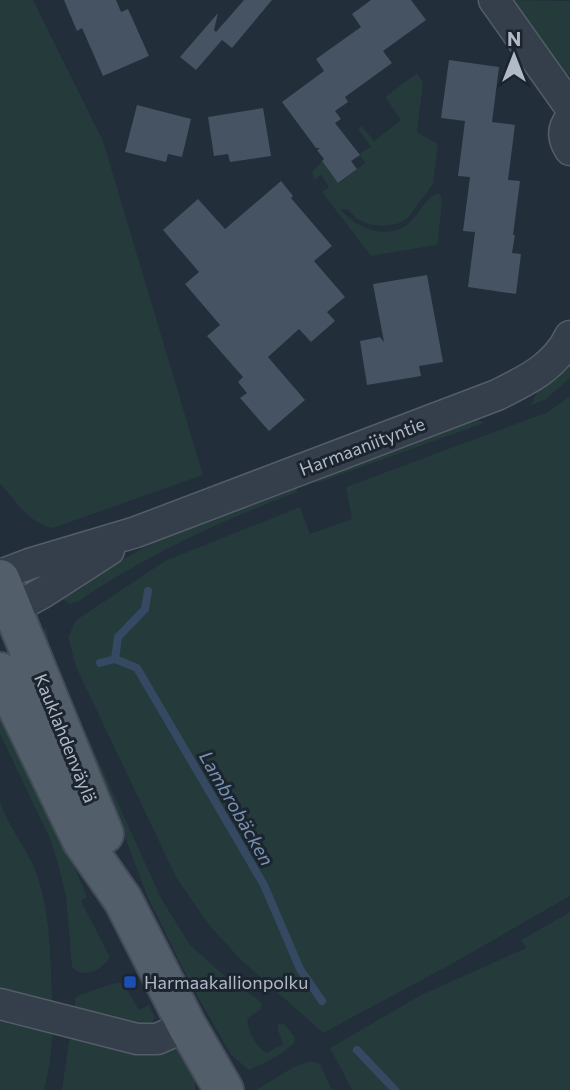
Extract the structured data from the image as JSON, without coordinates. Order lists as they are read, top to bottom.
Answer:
{
  "streets": {
    "main road": ["Kauklahdenväylä"],
    "street": ["Harmaaniityntie"]
  },
  "crossings": [
    ["Harmaaniityntie", "Kauklahdenväylä"]
  ],
  "water": ["Lambrobäcken"],
  "places": {
    "transit": ["Harmaakallionpolku"]
  },
  "north": "top"
}
